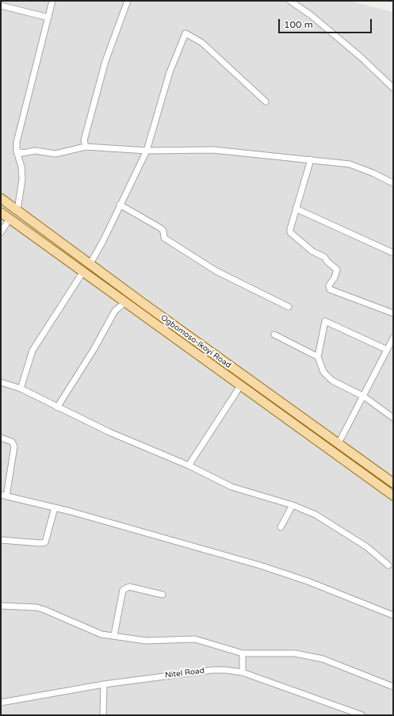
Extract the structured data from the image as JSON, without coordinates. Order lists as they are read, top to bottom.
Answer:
{
  "streets": {
    "main road": ["Ogbomoso-Ikoyi Road"],
    "street": ["Nitel Road"]
  },
  "scale_bar": "100 m"
}
